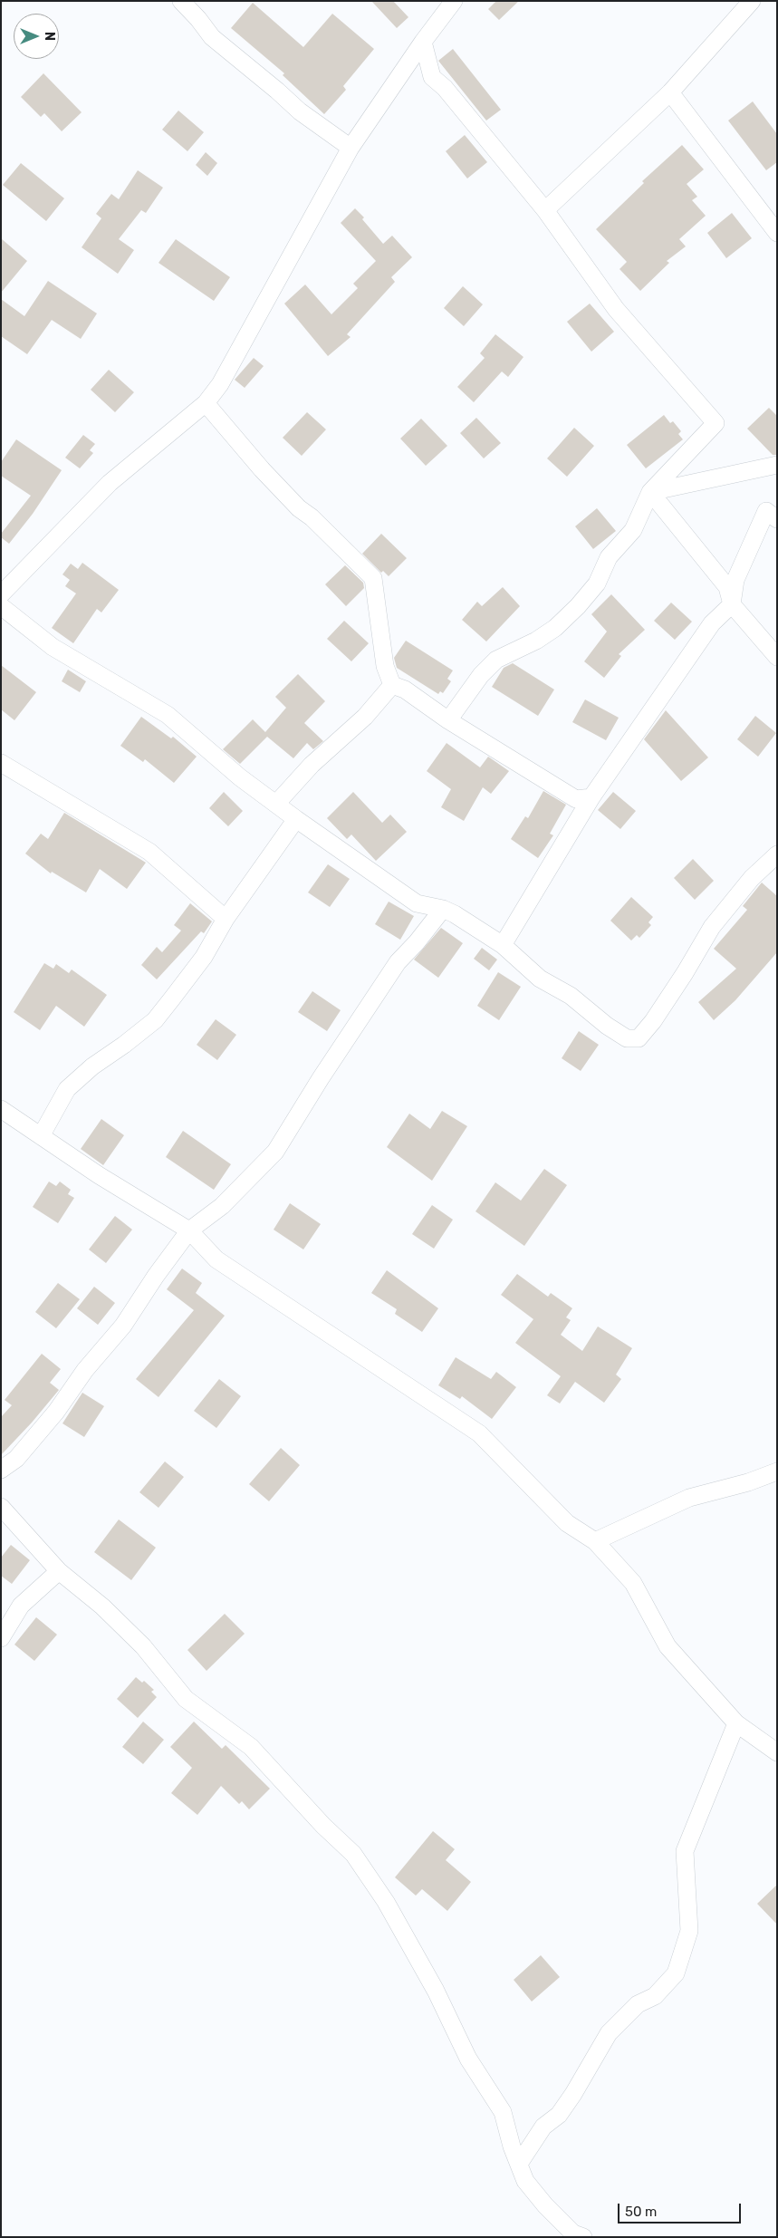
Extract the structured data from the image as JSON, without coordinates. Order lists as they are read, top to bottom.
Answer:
{
  "scale_bar": "50 m",
  "north": "right"
}
